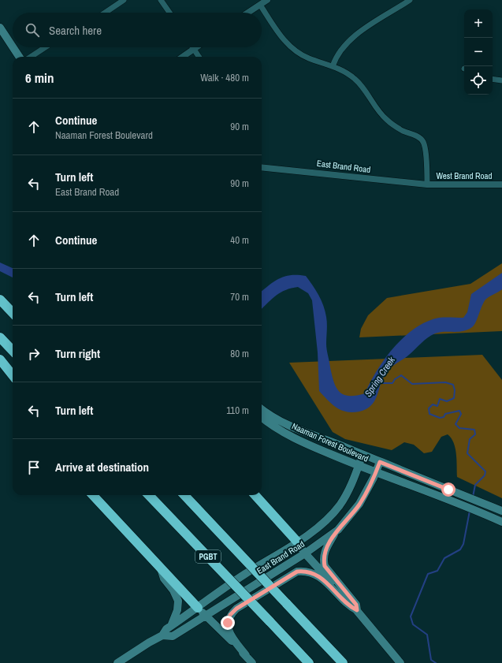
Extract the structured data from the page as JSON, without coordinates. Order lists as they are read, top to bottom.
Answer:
{
  "streets": {
    "highway": ["PGBT"],
    "main road": ["East Brand Road", "Naaman Forest Boulevard"],
    "street": ["West Brand Road"]
  },
  "crossings": [
    ["East Brand Road", "West Brand Road"],
    ["East Brand Road", "Naaman Forest Boulevard"]
  ],
  "water": ["Spring Creek"],
  "page": {
    "map_buttons": ["+", "−"],
    "search": "Search here",
    "heading": ["6 min", "Walk · 480 m"],
    "list": [
      ["Continue", "Naaman Forest Boulevard", "90 m"],
      ["Turn left", "East Brand Road", "90 m"],
      ["Continue", "40 m"],
      ["Turn left", "70 m"],
      ["Turn right", "80 m"],
      ["Turn left", "110 m"],
      "Arrive at destination"
    ]
  }
}
